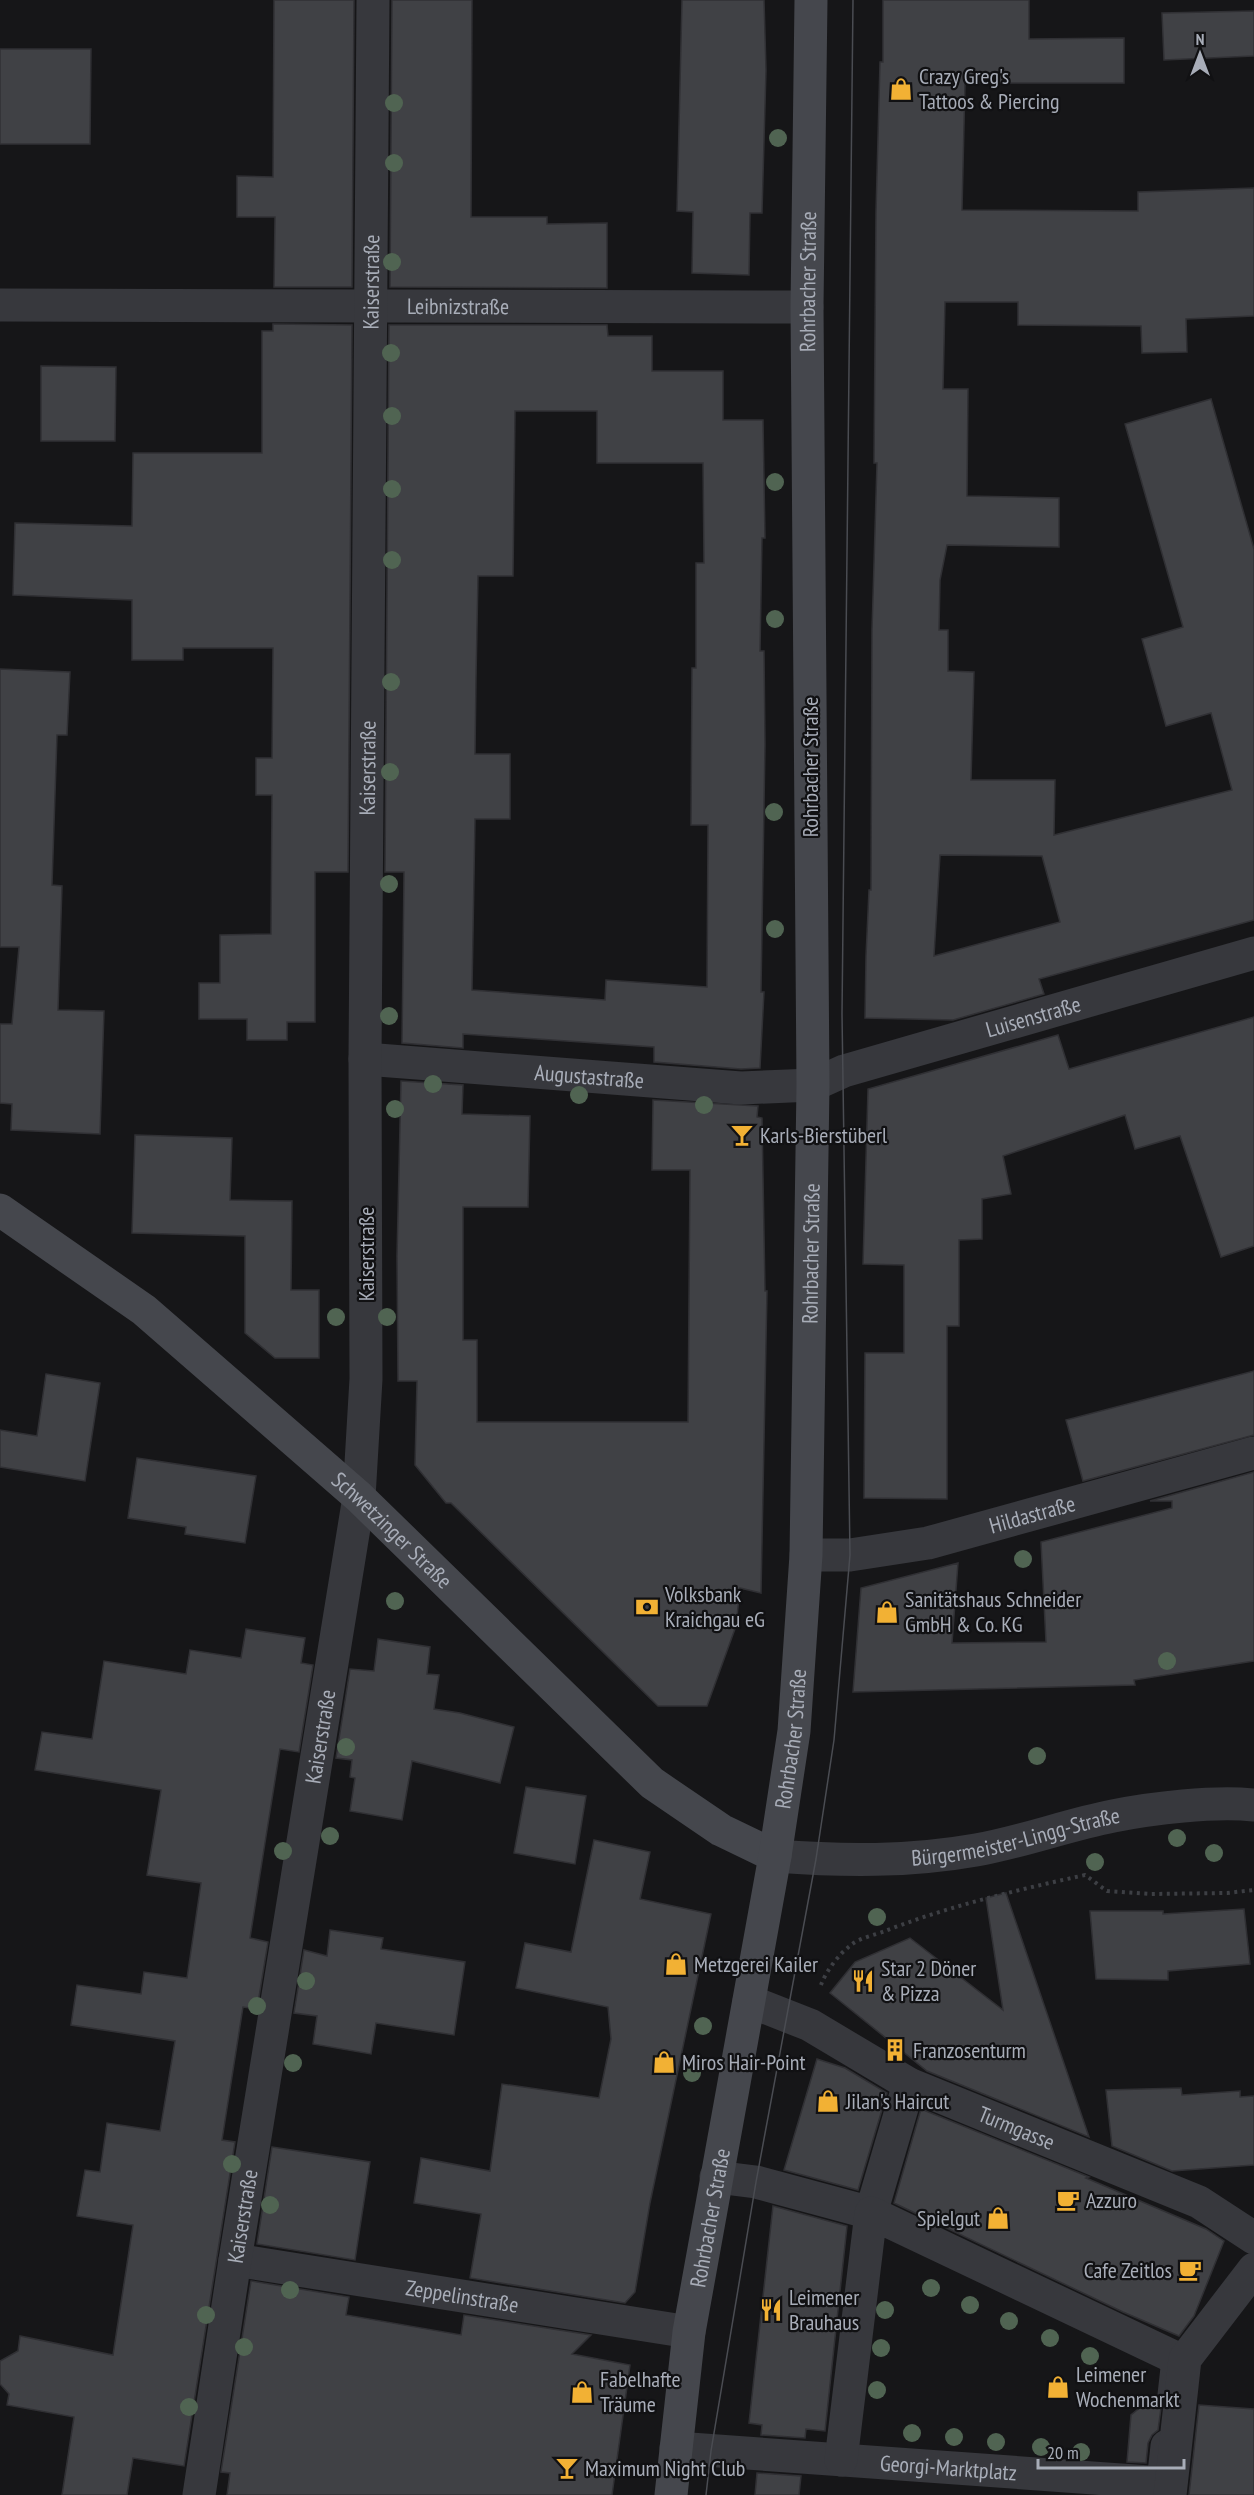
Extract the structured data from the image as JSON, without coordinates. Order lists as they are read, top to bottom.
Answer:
{
  "streets": {
    "main road": ["Rohrbacher Straße", "Schwetzinger Straße"],
    "street": [
      "Kaiserstraße",
      "Leibnizstraße",
      "Luisenstraße",
      "Augustastraße",
      "Hildastraße",
      "Bürgermeister-Lingg-Straße",
      "Turmgasse",
      "Zeppelinstraße",
      "Georgi-Marktplatz"
    ]
  },
  "crossings": [
    ["Rohrbacher Straße", "Leibnizstraße"],
    ["Rohrbacher Straße", "Luisenstraße"],
    ["Rohrbacher Straße", "Augustastraße"],
    ["Rohrbacher Straße", "Hildastraße"],
    ["Rohrbacher Straße", "Schwetzinger Straße"],
    ["Rohrbacher Straße", "Bürgermeister-Lingg-Straße"],
    ["Rohrbacher Straße", "Turmgasse"],
    ["Rohrbacher Straße", "Zeppelinstraße"],
    ["Rohrbacher Straße", "Georgi-Marktplatz"],
    ["Kaiserstraße", "Leibnizstraße"],
    ["Kaiserstraße", "Augustastraße"],
    ["Kaiserstraße", "Schwetzinger Straße"],
    ["Kaiserstraße", "Zeppelinstraße"],
    ["Luisenstraße", "Augustastraße"],
    ["Schwetzinger Straße", "Bürgermeister-Lingg-Straße"]
  ],
  "places": {
    "shop": [
      "Crazy Greg's Tattoos & Piercing",
      "Sanitätshaus Schneider GmbH & Co. KG",
      "Metzgerei Kailer",
      "Miros Hair-Point",
      "Jilan's Haircut",
      "Spielgut",
      "Leimener Wochenmarkt",
      "Fabelhafte Träume"
    ],
    "bar": ["Karls-Bierstüberl", "Maximum Night Club"],
    "bank": ["Volksbank Kraichgau eG"],
    "restaurant": ["Star 2 Döner & Pizza", "Leimener Brauhaus"],
    "building": ["Franzosenturm"],
    "cafe": ["Azzuro", "Cafe Zeitlos"]
  },
  "scale_bar": "20 m",
  "north": "top"
}
